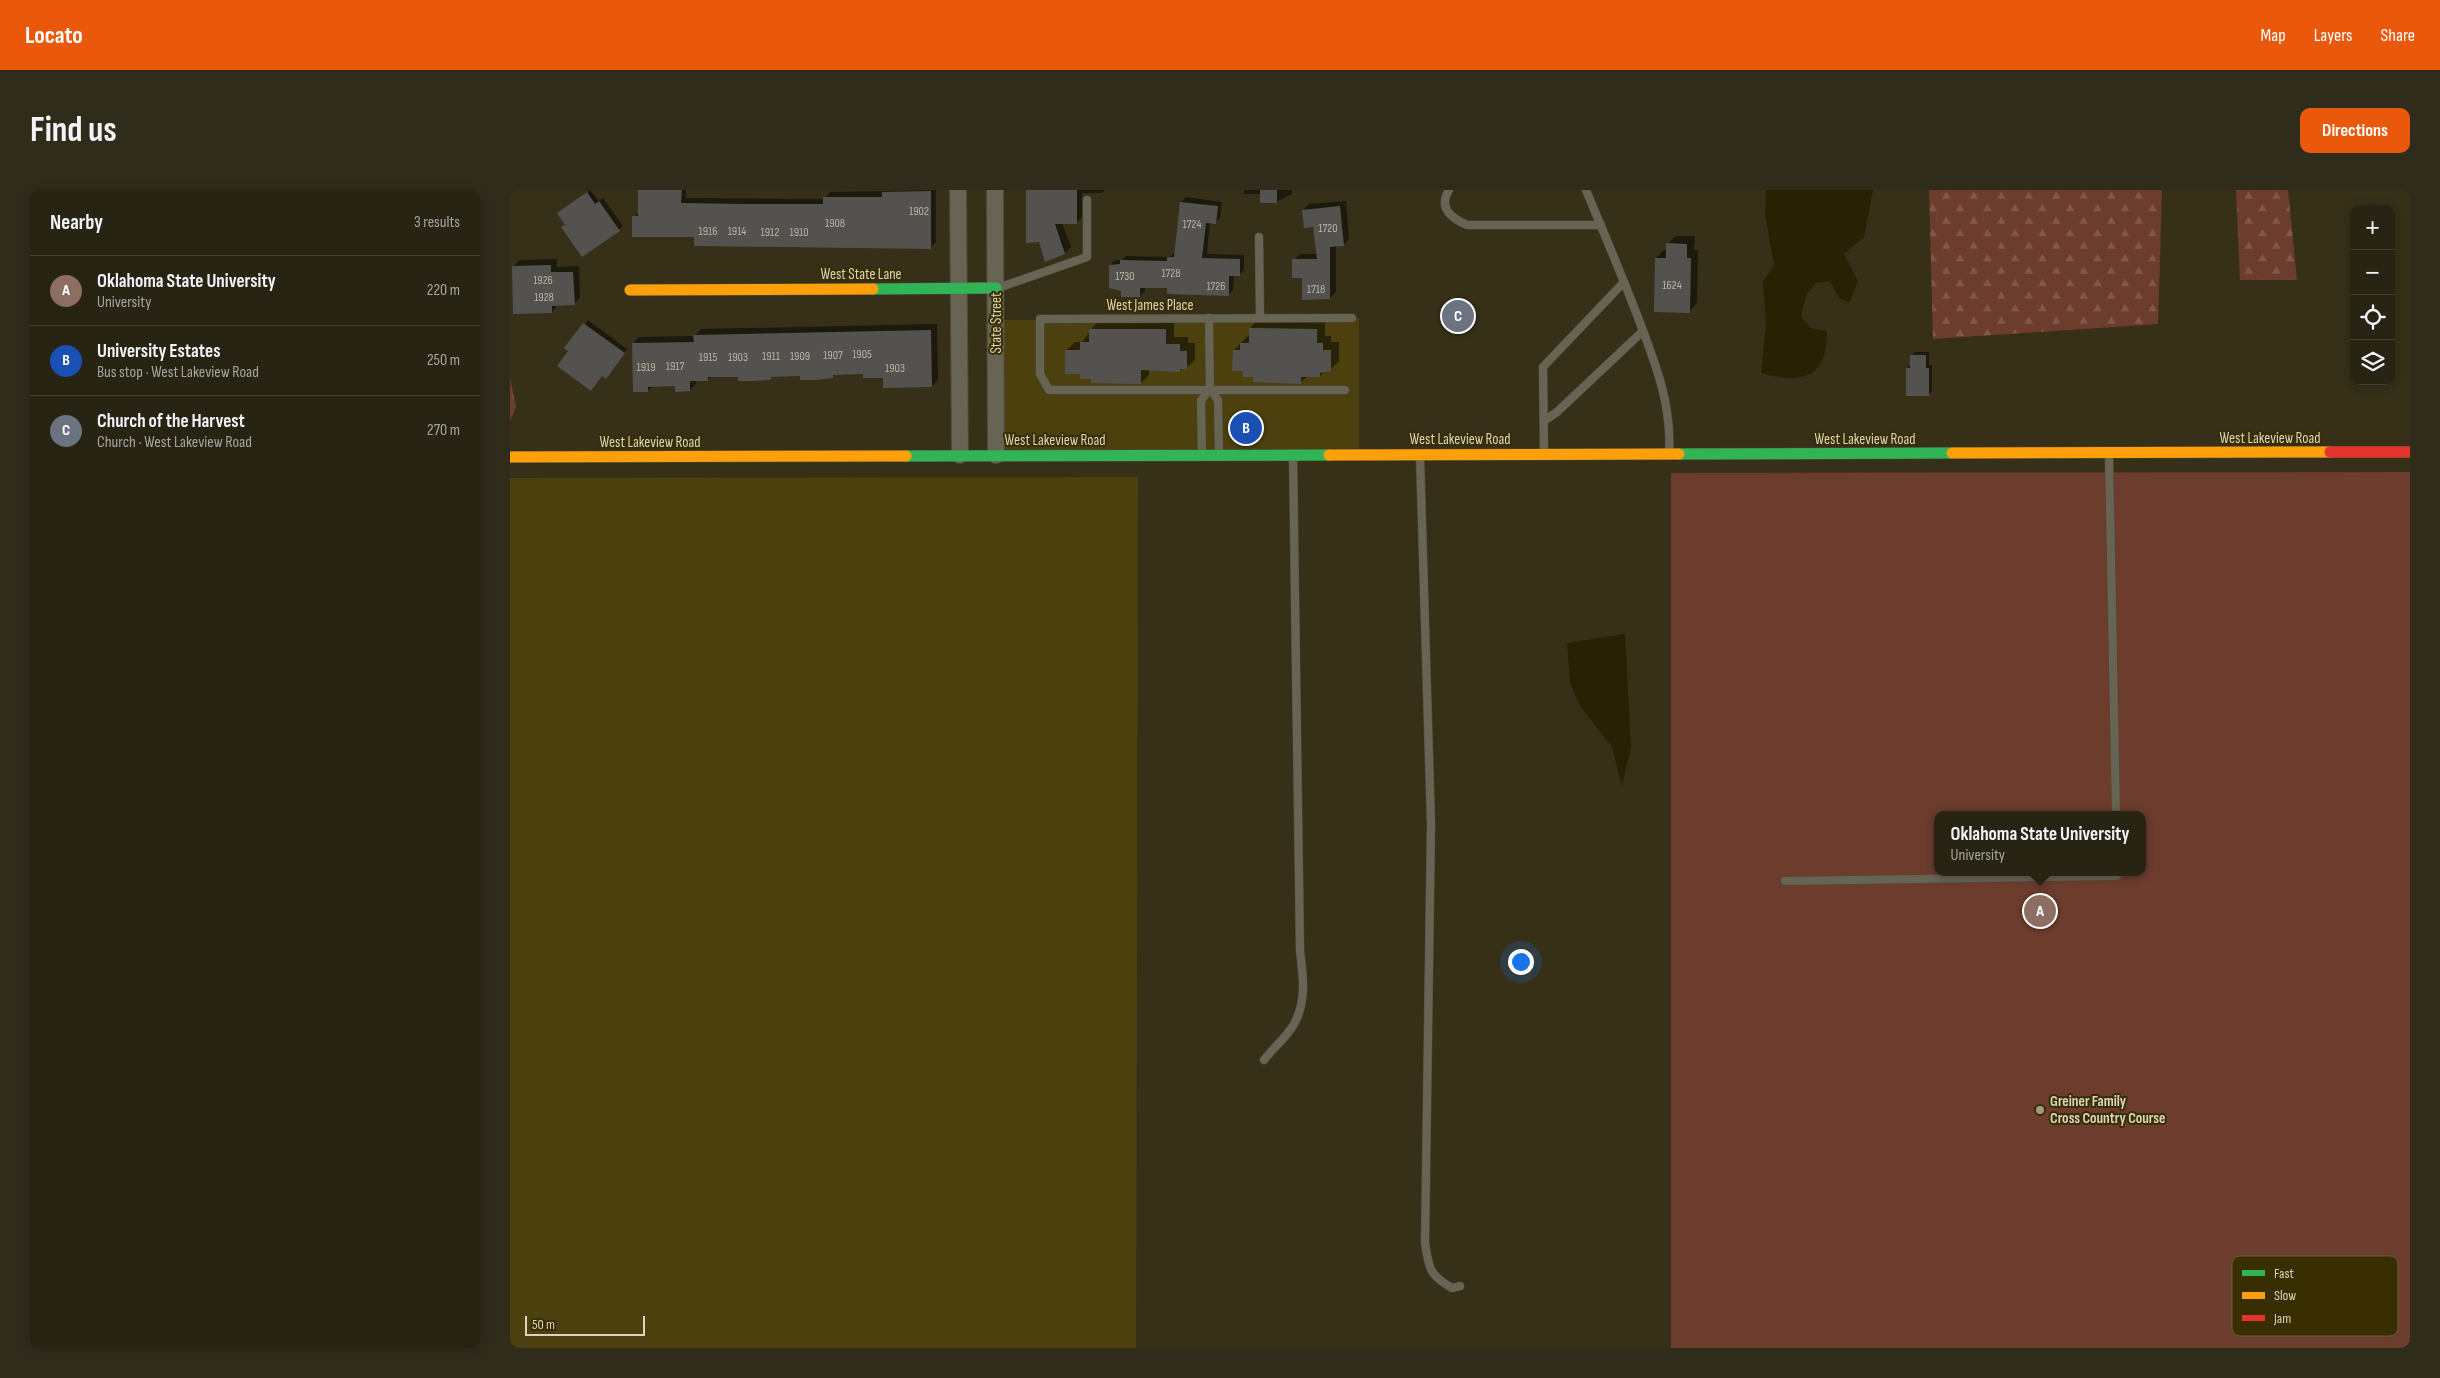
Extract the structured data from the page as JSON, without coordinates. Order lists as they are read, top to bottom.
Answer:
{
  "streets": {
    "main road": ["West State Lane", "West Lakeview Road"],
    "street": ["State Street"],
    "lane": ["West James Place"]
  },
  "crossings": [
    ["West State Lane", "State Street"],
    ["State Street", "West Lakeview Road"]
  ],
  "places": ["Greiner Family Cross Country Course"],
  "house_numbers": [
    "1902",
    "1908",
    "1724",
    "1720",
    "1916",
    "1914",
    "1912",
    "1910",
    "1728",
    "1730",
    "1926",
    "1624",
    "1726",
    "1718",
    "1928",
    "1905",
    "1907",
    "1911",
    "1909",
    "1915",
    "1903",
    "1917",
    "1919",
    "1903"
  ],
  "legend": ["Fast", "Slow", "Jam"],
  "scale_bar": "50 m",
  "page": {
    "header": "Locato",
    "nav": ["Map", "Layers", "Share"],
    "buttons": "Directions",
    "title": "Find us",
    "heading": ["Nearby", "3 results"],
    "map_buttons": ["+", "−"],
    "list": [
      {
        "mark": "A",
        "name": "Oklahoma State University",
        "note": "University",
        "value": "220 m"
      },
      {
        "mark": "B",
        "name": "University Estates",
        "note": "Bus stop · West Lakeview Road",
        "value": "250 m"
      },
      {
        "mark": "C",
        "name": "Church of the Harvest",
        "note": "Church · West Lakeview Road",
        "value": "270 m"
      }
    ],
    "pins": ["C", "B", "A"],
    "popup": ["Oklahoma State University", "University"],
    "scale": "50 m"
  }
}
